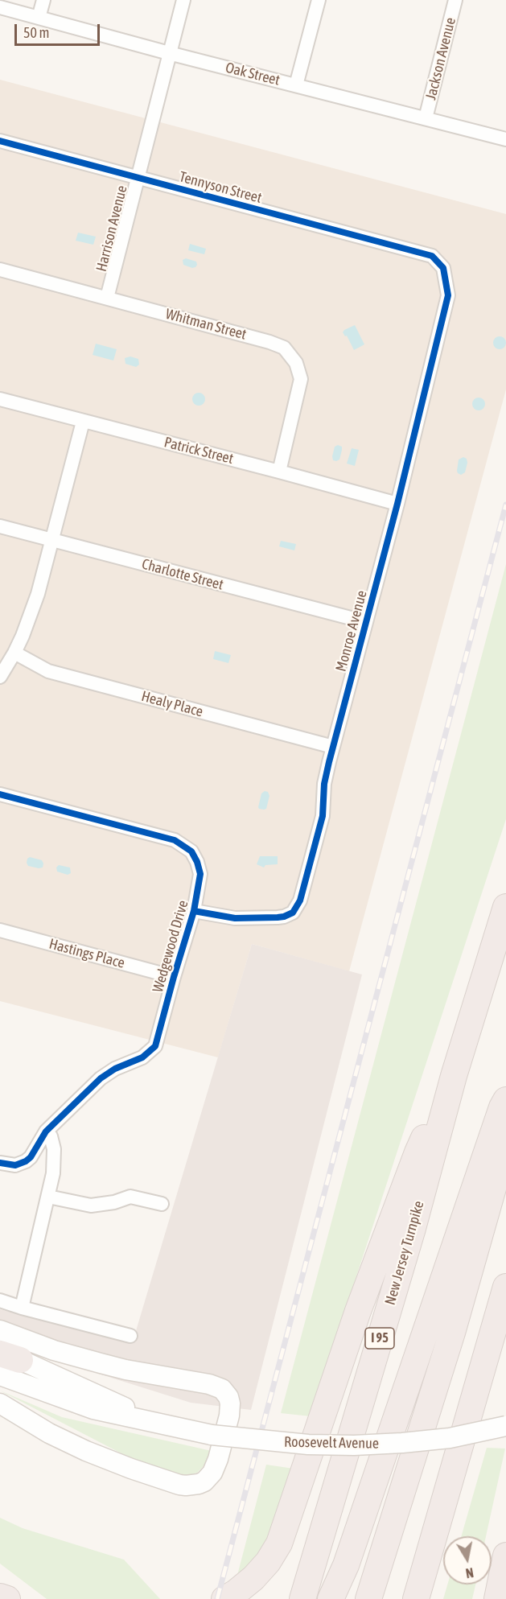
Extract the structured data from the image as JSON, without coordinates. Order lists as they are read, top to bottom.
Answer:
{
  "streets": {
    "highway": ["New Jersey Turnpike", "I 95"],
    "main road": ["Roosevelt Avenue"],
    "street": [
      "Jackson Avenue",
      "Oak Street",
      "Tennyson Street",
      "Harrison Avenue",
      "Whitman Street",
      "Patrick Street",
      "Charlotte Street",
      "Monroe Avenue",
      "Healy Place",
      "Wedgewood Drive",
      "Hastings Place"
    ]
  },
  "crossings": [
    ["Jackson Avenue", "Oak Street"],
    ["Oak Street", "Harrison Avenue"],
    ["Tennyson Street", "Harrison Avenue"],
    ["Tennyson Street", "Monroe Avenue"],
    ["Harrison Avenue", "Whitman Street"],
    ["Whitman Street", "Patrick Street"],
    ["Patrick Street", "Monroe Avenue"],
    ["Charlotte Street", "Monroe Avenue"],
    ["Monroe Avenue", "Healy Place"],
    ["Monroe Avenue", "Wedgewood Drive"],
    ["Wedgewood Drive", "Hastings Place"]
  ],
  "scale_bar": "50 m",
  "north": "bottom"
}
